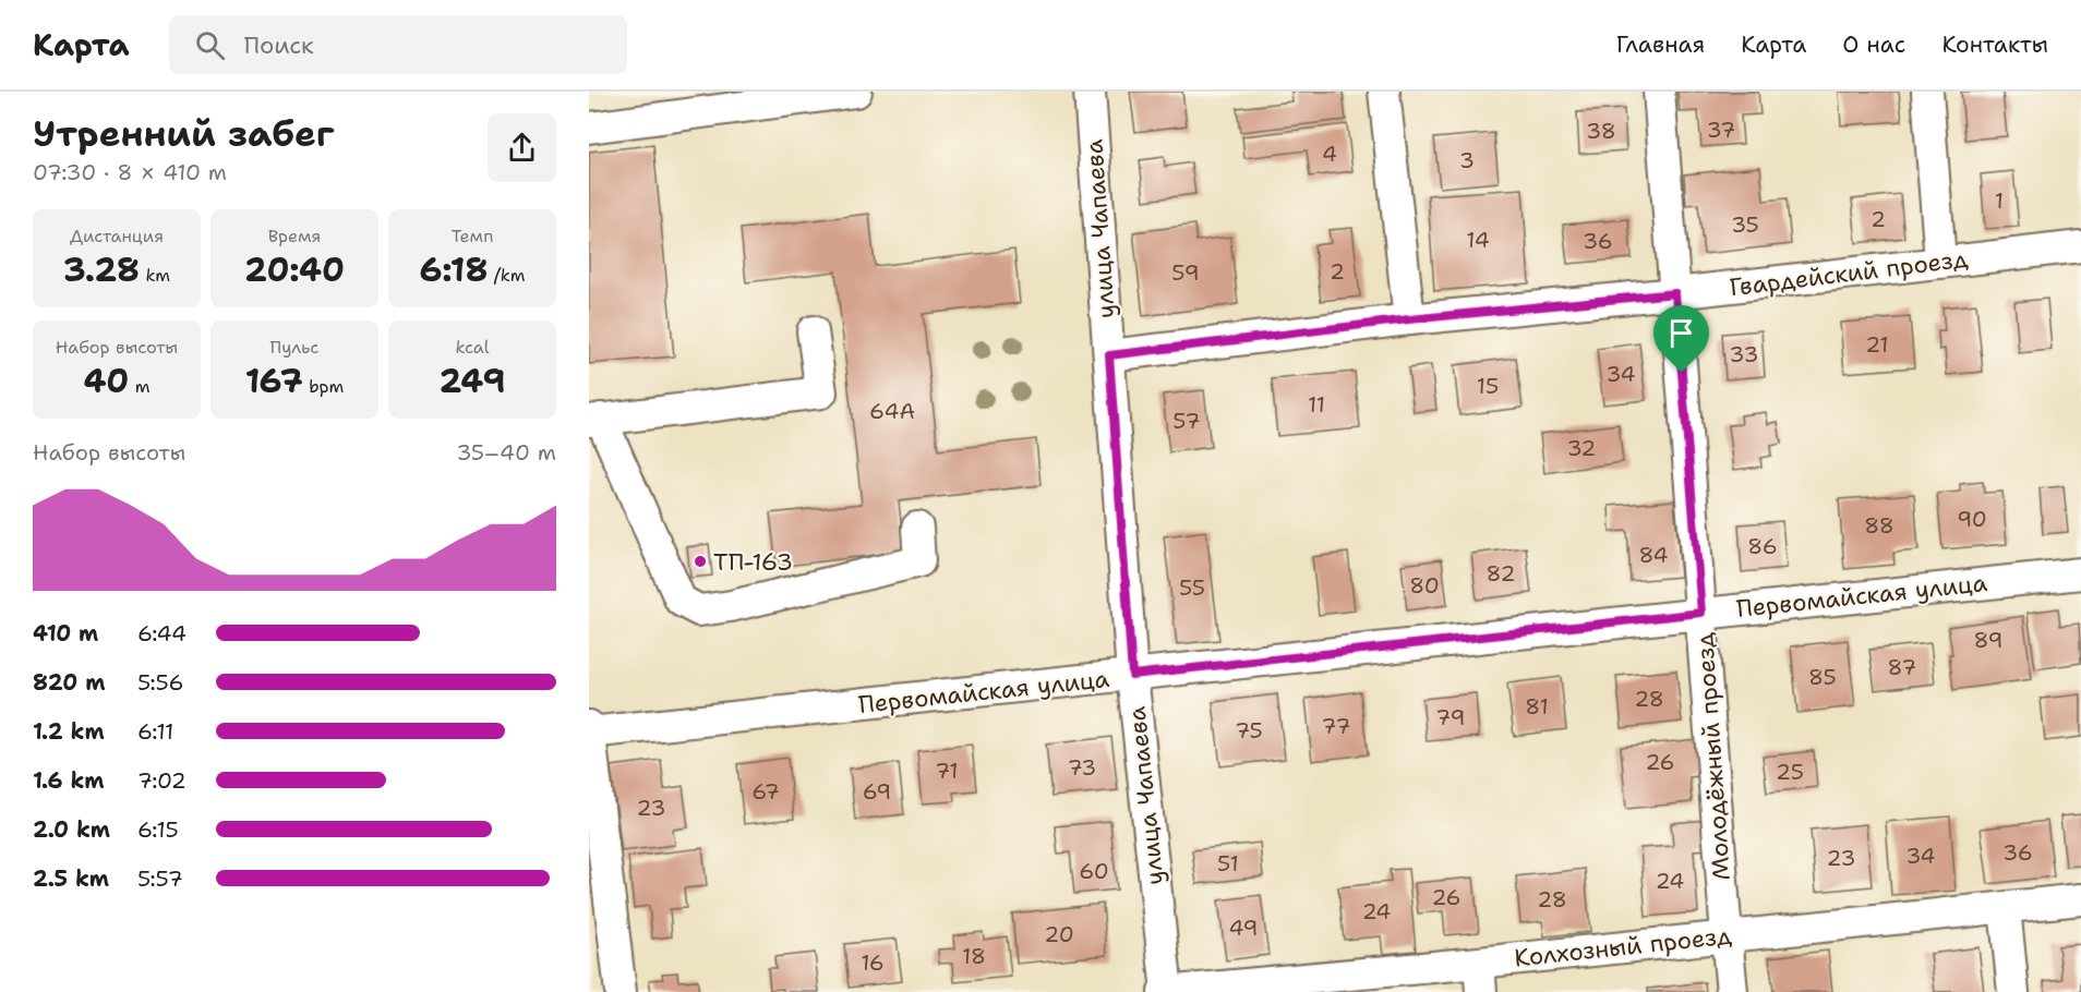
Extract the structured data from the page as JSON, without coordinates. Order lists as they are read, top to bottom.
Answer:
{
  "streets": {
    "street": [
      "улица Чапаева",
      "Гвардейский проезд",
      "Первомайская улица",
      "Молодёжный проезд",
      "Колхозный проезд"
    ]
  },
  "crossings": [
    ["улица Чапаева", "Гвардейский проезд"],
    ["улица Чапаева", "Первомайская улица"],
    ["улица Чапаева", "Колхозный проезд"],
    ["Гвардейский проезд", "Молодёжный проезд"],
    ["Первомайская улица", "Молодёжный проезд"],
    ["Молодёжный проезд", "Колхозный проезд"]
  ],
  "places": ["ТП-163"],
  "house_numbers": [
    "37",
    "38",
    "4",
    "3",
    "1",
    "2",
    "35",
    "14",
    "36",
    "2",
    "59",
    "21",
    "33",
    "34",
    "15",
    "11",
    "64А",
    "57",
    "32",
    "90",
    "88",
    "86",
    "84",
    "82",
    "80",
    "55",
    "89",
    "87",
    "85",
    "28",
    "81",
    "79",
    "77",
    "75",
    "26",
    "73",
    "71",
    "25",
    "67",
    "69",
    "23",
    "36",
    "34",
    "23",
    "51",
    "60",
    "24",
    "26",
    "28",
    "24",
    "49",
    "20",
    "18",
    "16"
  ],
  "page": {
    "header": "Карта",
    "search": "Поиск",
    "nav": [
      "Главная",
      "Карта",
      "О нас",
      "Контакты"
    ],
    "heading": ["Утренний забег", "07:30 · 8 × 410 m"],
    "stats": [
      ["Дистанция", "3.28 km"],
      ["Время", "20:40"],
      ["Темп", "6:18 /km"],
      ["Набор высоты", "40 m"],
      ["Пульс", "167 bpm"],
      ["kcal", "249"]
    ],
    "chart": ["Набор высоты", "35–40 m"],
    "list": [
      {
        "name": "410 m",
        "note": "6:44"
      },
      {
        "name": "820 m",
        "note": "5:56"
      },
      {
        "name": "1.2 km",
        "note": "6:11"
      },
      {
        "name": "1.6 km",
        "note": "7:02"
      },
      {
        "name": "2.0 km",
        "note": "6:15"
      },
      {
        "name": "2.5 km",
        "note": "5:57"
      }
    ]
  }
}
